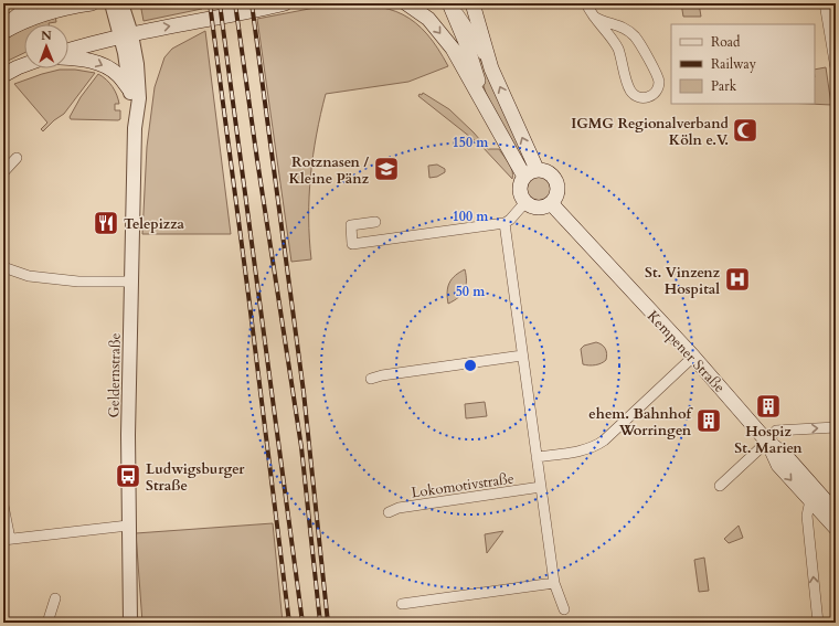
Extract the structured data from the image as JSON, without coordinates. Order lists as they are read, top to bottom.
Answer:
{
  "streets": {
    "main road": ["Kempener Straße"],
    "street": ["Geldernstraße", "Lokomotivstraße"]
  },
  "places": {
    "mosque": ["IGMG Regionalverband Köln e.V."],
    "school or university": ["Rotznasen / Kleine Pänz"],
    "restaurant": ["Telepizza"],
    "hospital": ["St. Vinzenz Hospital"],
    "building": ["Hospiz St. Marien", "ehem. Bahnhof Worringen"],
    "bus stop": ["Ludwigsburger Straße"]
  },
  "legend": ["Road", "Railway", "Park"],
  "north": "top",
  "rings": ["150 m", "100 m", "50 m"]
}
